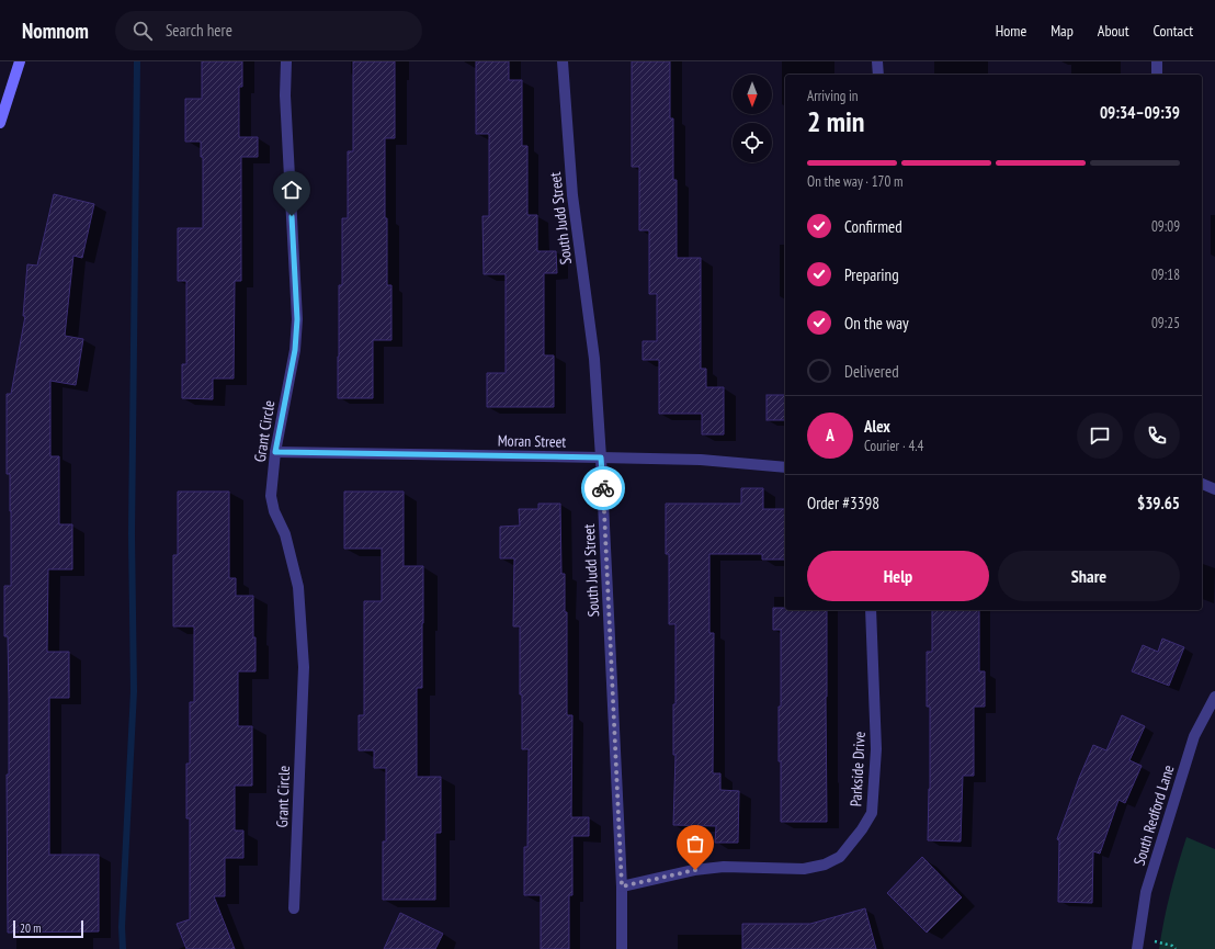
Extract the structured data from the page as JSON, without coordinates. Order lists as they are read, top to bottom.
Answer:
{
  "streets": {
    "street": [
      "South Judd Street",
      "Grant Circle",
      "Moran Street",
      "Parkside Drive",
      "South Redford Lane"
    ]
  },
  "crossings": [
    ["South Judd Street", "Moran Street"],
    ["South Judd Street", "Parkside Drive"],
    ["Grant Circle", "Moran Street"]
  ],
  "scale_bar": "20 m",
  "north": "bottom",
  "page": {
    "header": "Nomnom",
    "search": "Search here",
    "nav": [
      "Home",
      "Map",
      "About",
      "Contact"
    ],
    "heading": ["2 min", "Arriving in", "09:34–09:39"],
    "panel": [
      "Alex",
      "Courier · 4.4",
      "Order #3398",
      "$39.65"
    ],
    "bar": "On the way · 170 m",
    "list": [
      ["Confirmed", "09:09"],
      ["Preparing", "09:18"],
      ["On the way", "09:25"],
      "Delivered"
    ],
    "round": "A",
    "buttons": ["Help", "Share"],
    "scale": "20 m"
  }
}
